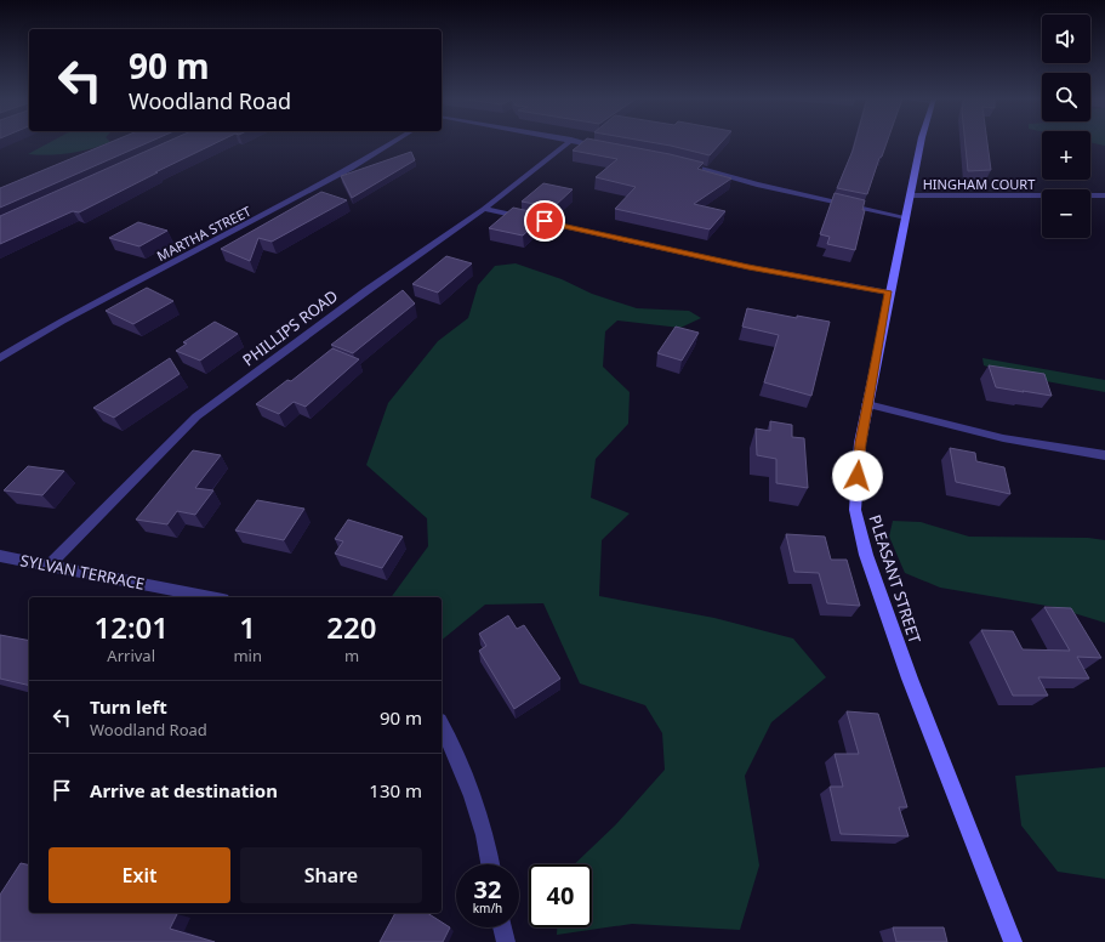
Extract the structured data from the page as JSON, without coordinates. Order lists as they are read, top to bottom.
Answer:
{
  "streets": {
    "street": [
      "HINGHAM COURT",
      "MARTHA STREET",
      "PHILLIPS ROAD",
      "SYLVAN TERRACE",
      "PLEASANT STREET"
    ]
  },
  "crossings": [
    ["HINGHAM COURT", "PLEASANT STREET"],
    ["PHILLIPS ROAD", "SYLVAN TERRACE"]
  ],
  "page": {
    "map_buttons": ["+", "−"],
    "turn": ["90 m", "Woodland Road"],
    "eta": [
      "12:01",
      "Arrival",
      "1",
      "min",
      "220",
      "m"
    ],
    "list": [
      {
        "name": "Turn left",
        "note": "Woodland Road",
        "value": "90 m"
      },
      {
        "name": "Arrive at destination",
        "value": "130 m"
      }
    ],
    "buttons": ["Exit", "Share"],
    "speed": "32 km/h",
    "limit": "40"
  }
}
